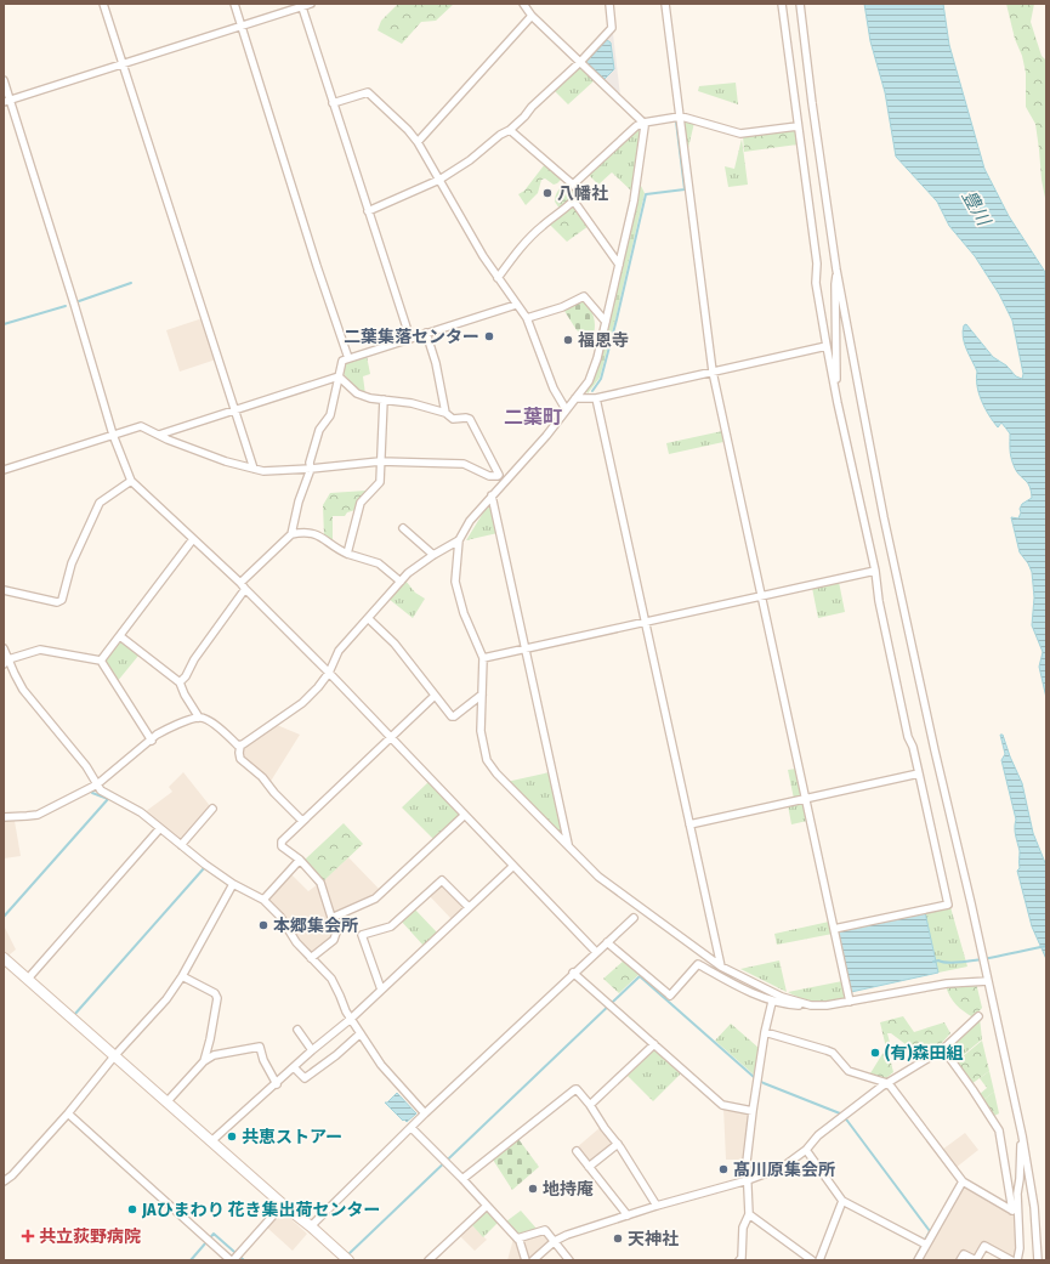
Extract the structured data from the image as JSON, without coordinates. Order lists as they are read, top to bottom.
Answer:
{
  "districts": ["二葉町"],
  "water": ["豊川"],
  "places": {
    "other": [
      "八幡社",
      "二葉集落センター",
      "福恩寺",
      "本郷集会所",
      "(有)森田組",
      "共恵ストアー",
      "髙川原集会所",
      "地持庵",
      "JAひまわり 花き集出荷センター",
      "天神社"
    ],
    "health": ["共立荻野病院"]
  }
}
